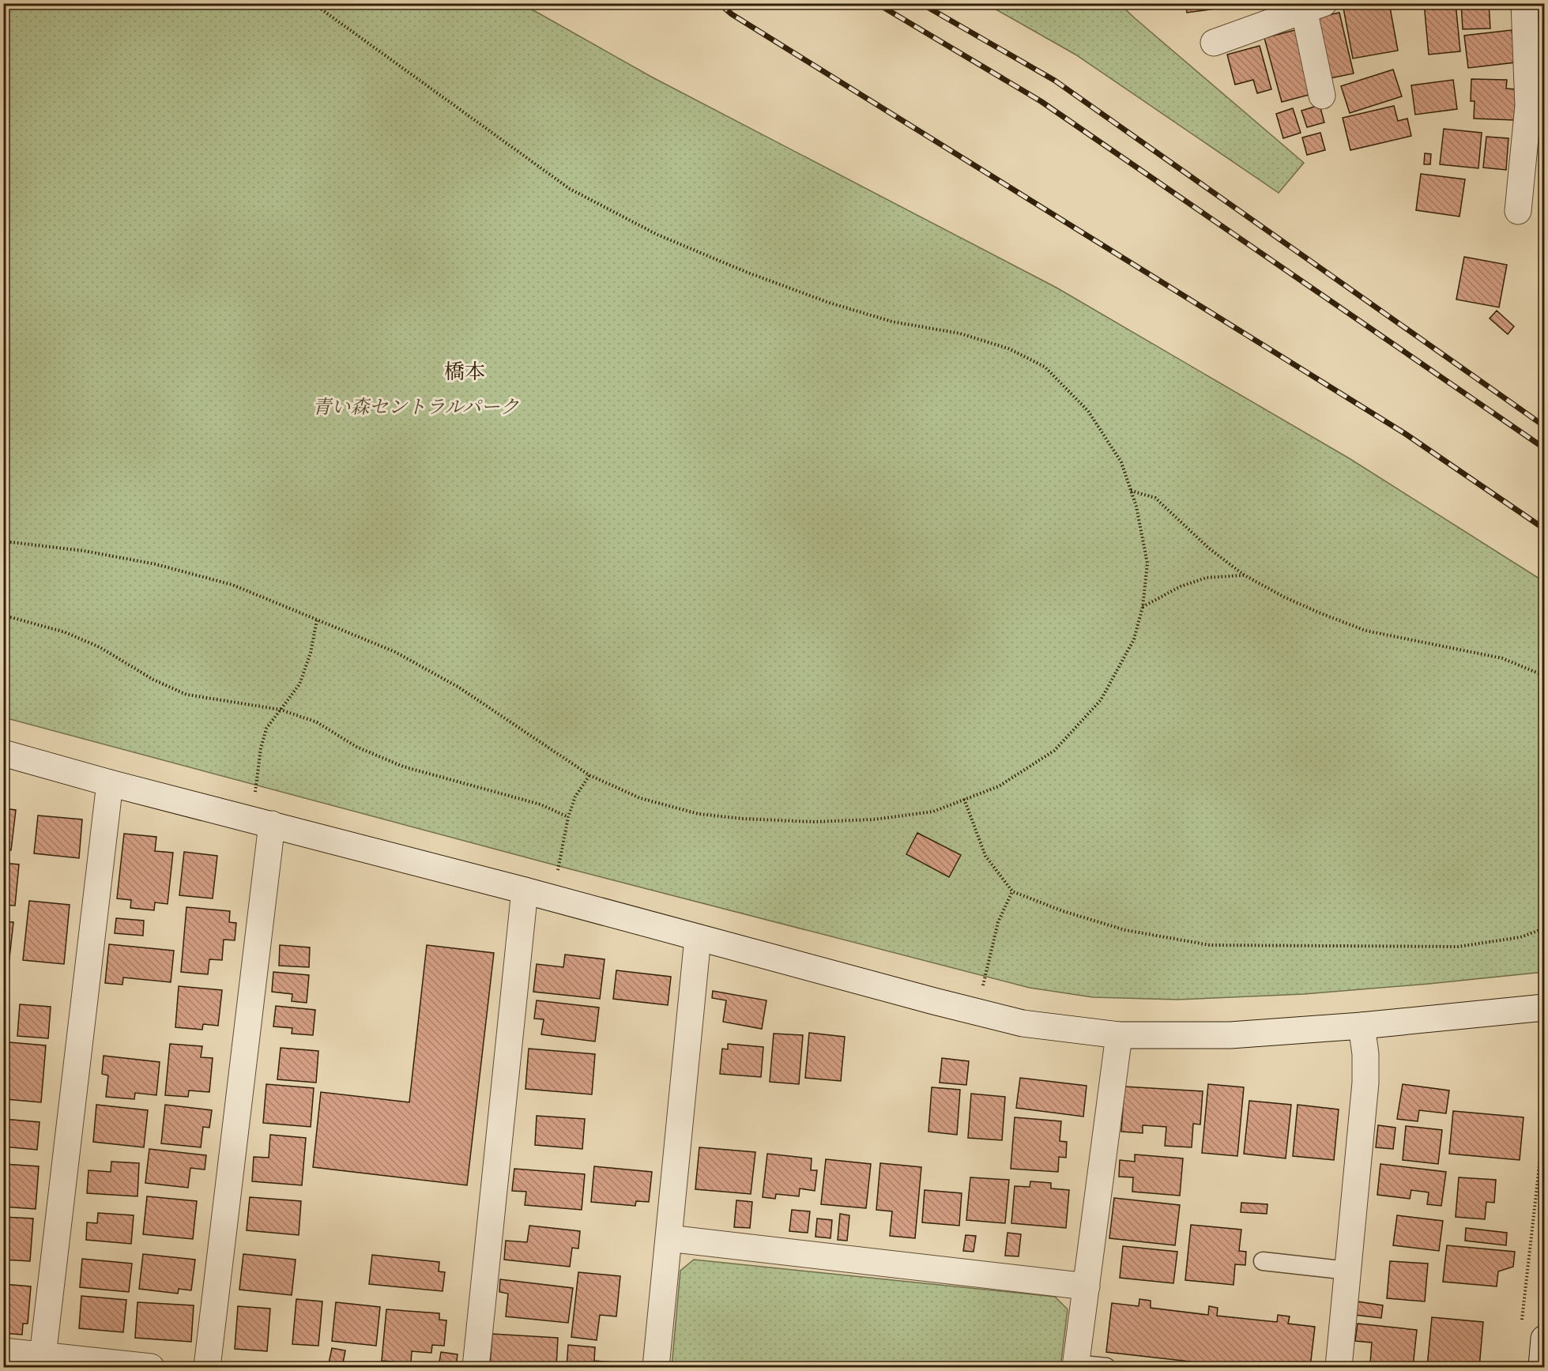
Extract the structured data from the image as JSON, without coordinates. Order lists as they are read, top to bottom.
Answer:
{
  "districts": ["橋本"],
  "parks": ["青い森セントラルパーク"]
}
